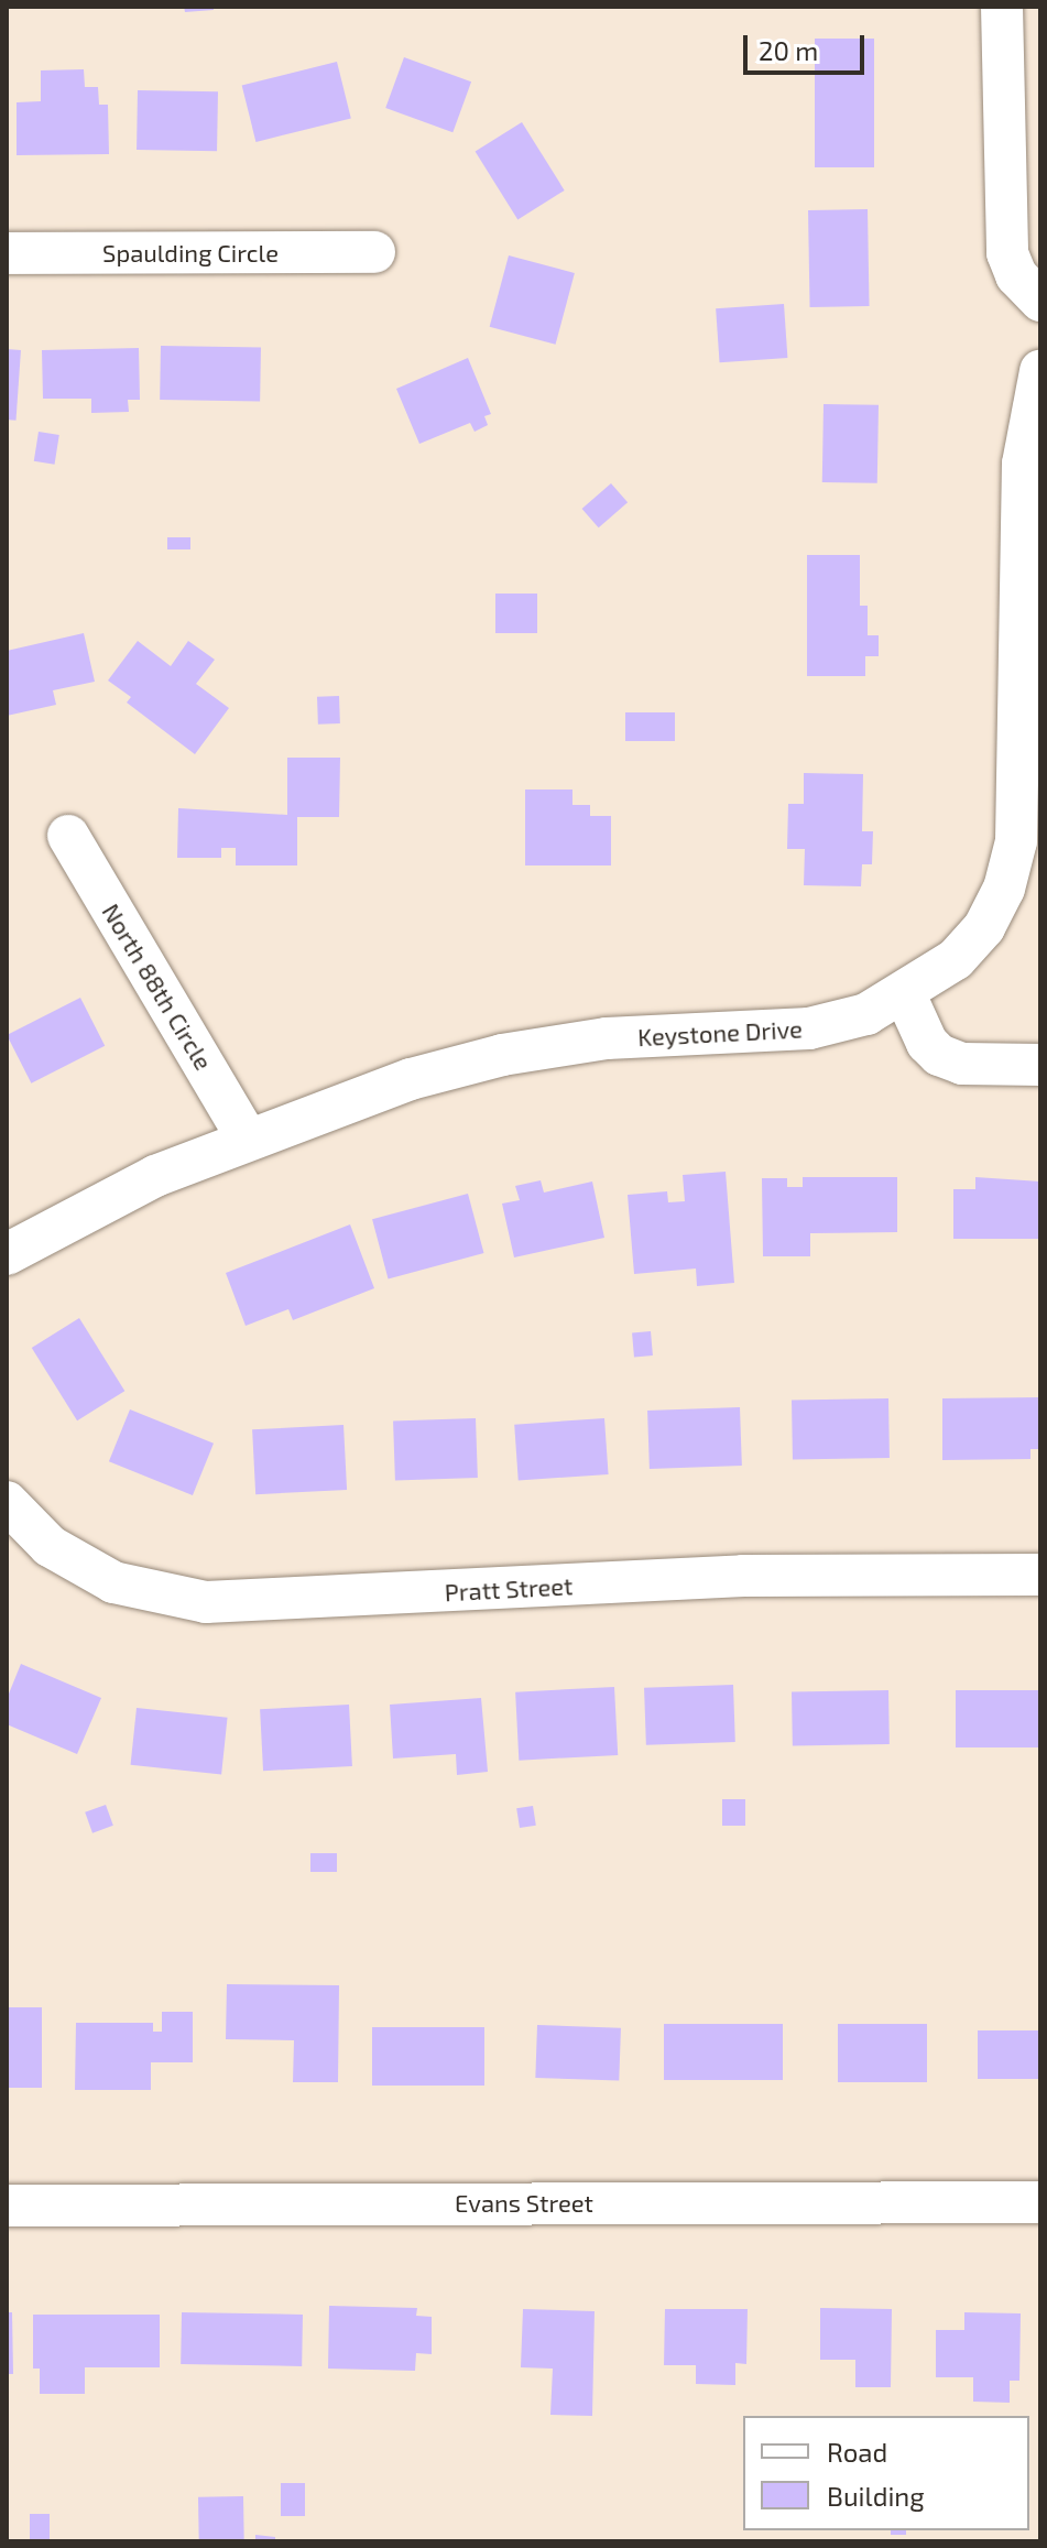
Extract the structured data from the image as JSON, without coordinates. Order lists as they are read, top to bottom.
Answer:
{
  "streets": {
    "street": [
      "Spaulding Circle",
      "North 88th Circle",
      "Keystone Drive",
      "Pratt Street",
      "Evans Street"
    ]
  },
  "crossings": [
    ["North 88th Circle", "Keystone Drive"]
  ],
  "legend": ["Road", "Building"],
  "scale_bar": "20 m"
}
